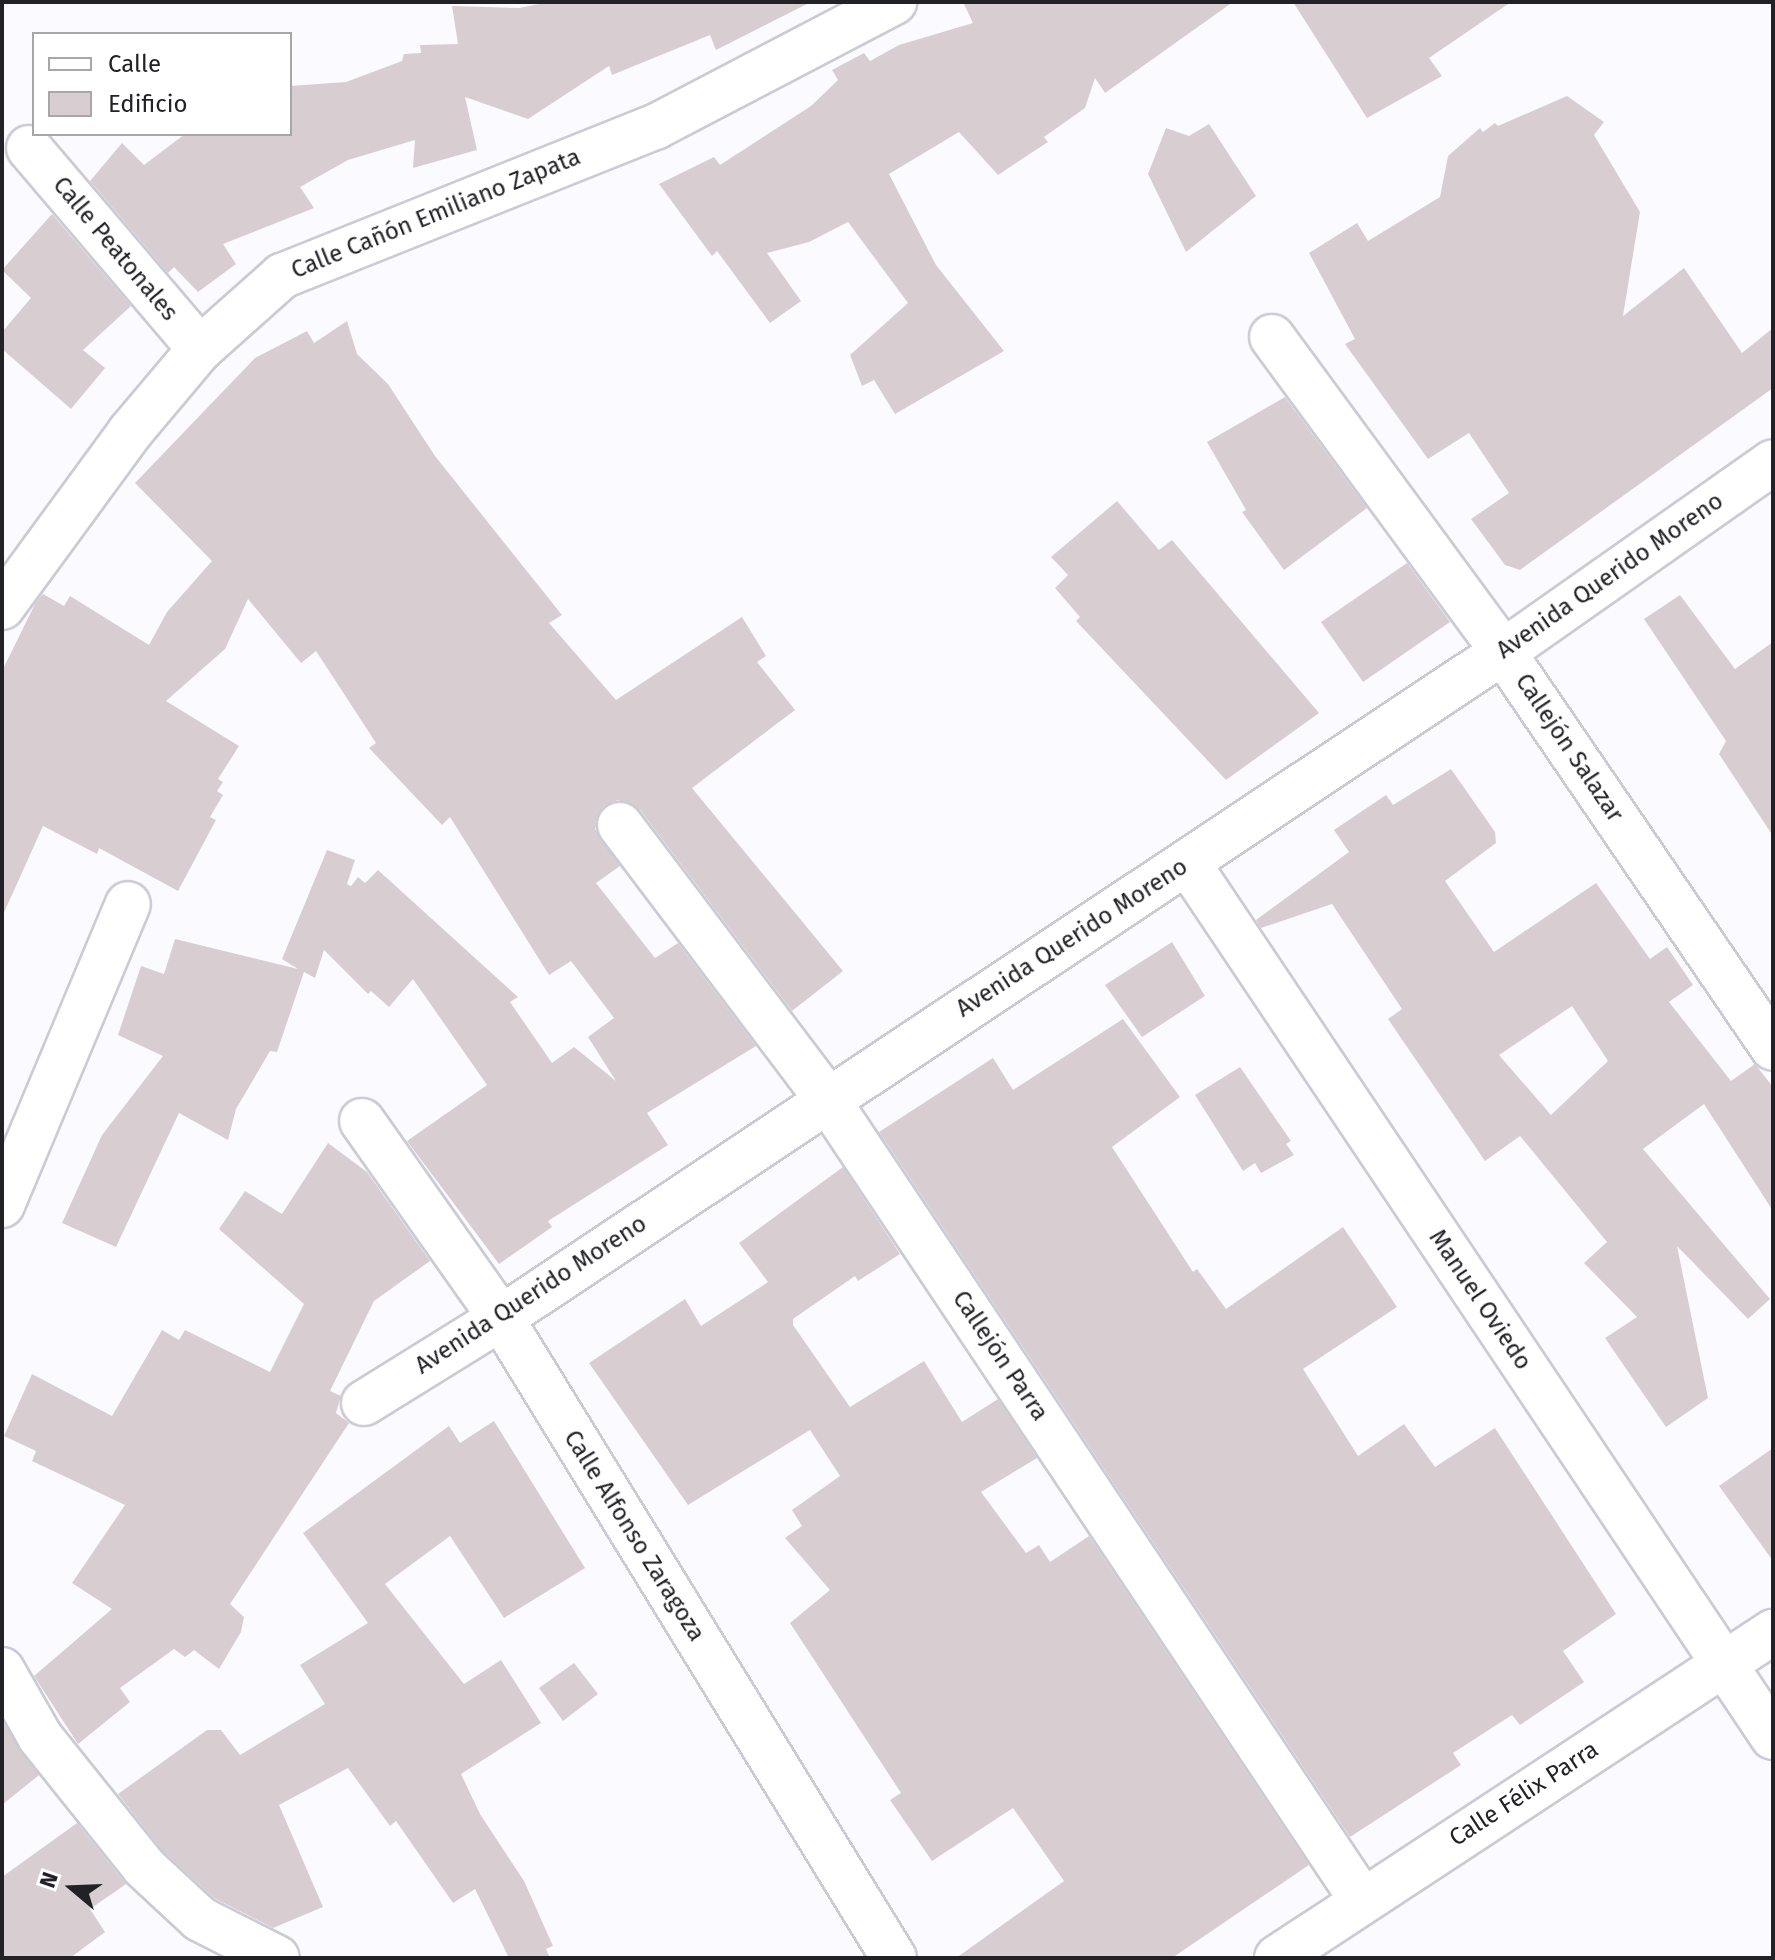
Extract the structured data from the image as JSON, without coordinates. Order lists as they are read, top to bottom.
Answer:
{
  "streets": {
    "street": [
      "Calle Cañón Emiliano Zapata",
      "Calle Peatonales",
      "Avenida Querido Moreno",
      "Callejón Salazar",
      "Manuel Oviedo",
      "Callejón Parra",
      "Calle Alfonso Zaragoza",
      "Calle Félix Parra"
    ]
  },
  "crossings": [
    ["Calle Cañón Emiliano Zapata", "Calle Peatonales"],
    ["Avenida Querido Moreno", "Callejón Salazar"],
    ["Avenida Querido Moreno", "Manuel Oviedo"],
    ["Avenida Querido Moreno", "Callejón Parra"],
    ["Avenida Querido Moreno", "Calle Alfonso Zaragoza"],
    ["Manuel Oviedo", "Calle Félix Parra"],
    ["Callejón Parra", "Calle Félix Parra"]
  ],
  "legend": ["Calle", "Edificio"],
  "north": "left"
}
